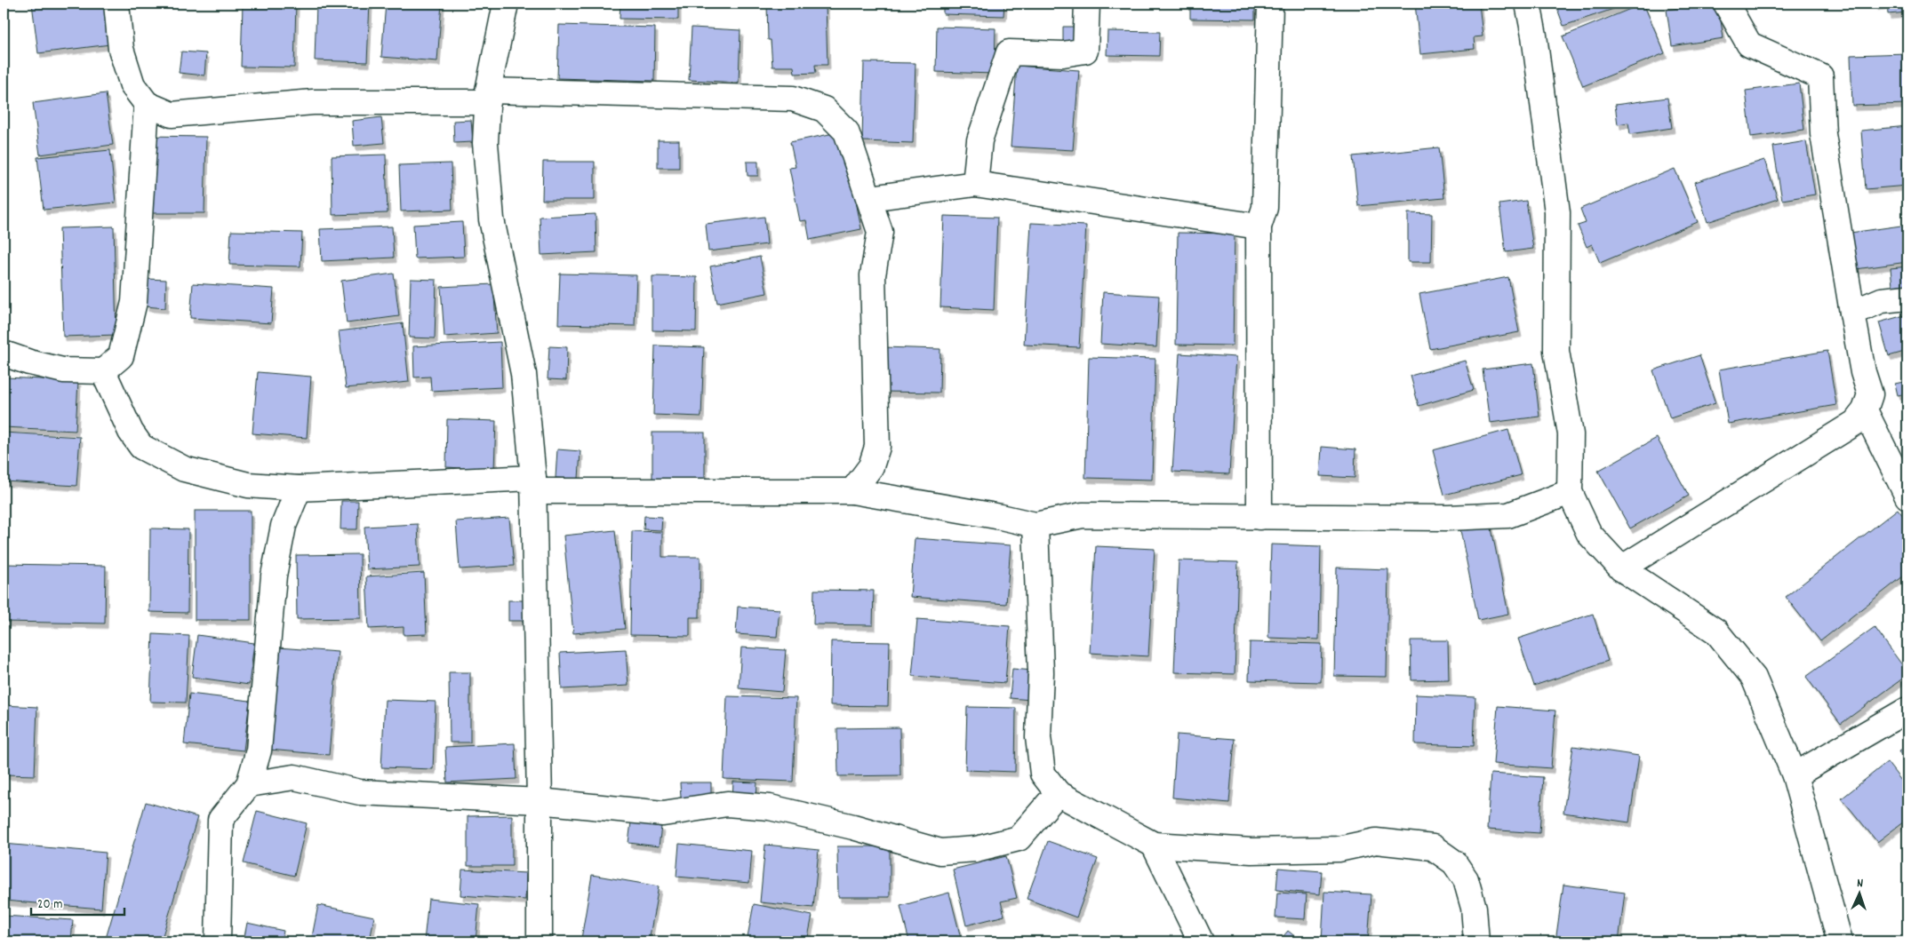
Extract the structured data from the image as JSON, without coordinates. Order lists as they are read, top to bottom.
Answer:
{
  "scale_bar": "20 m",
  "north": "top"
}
